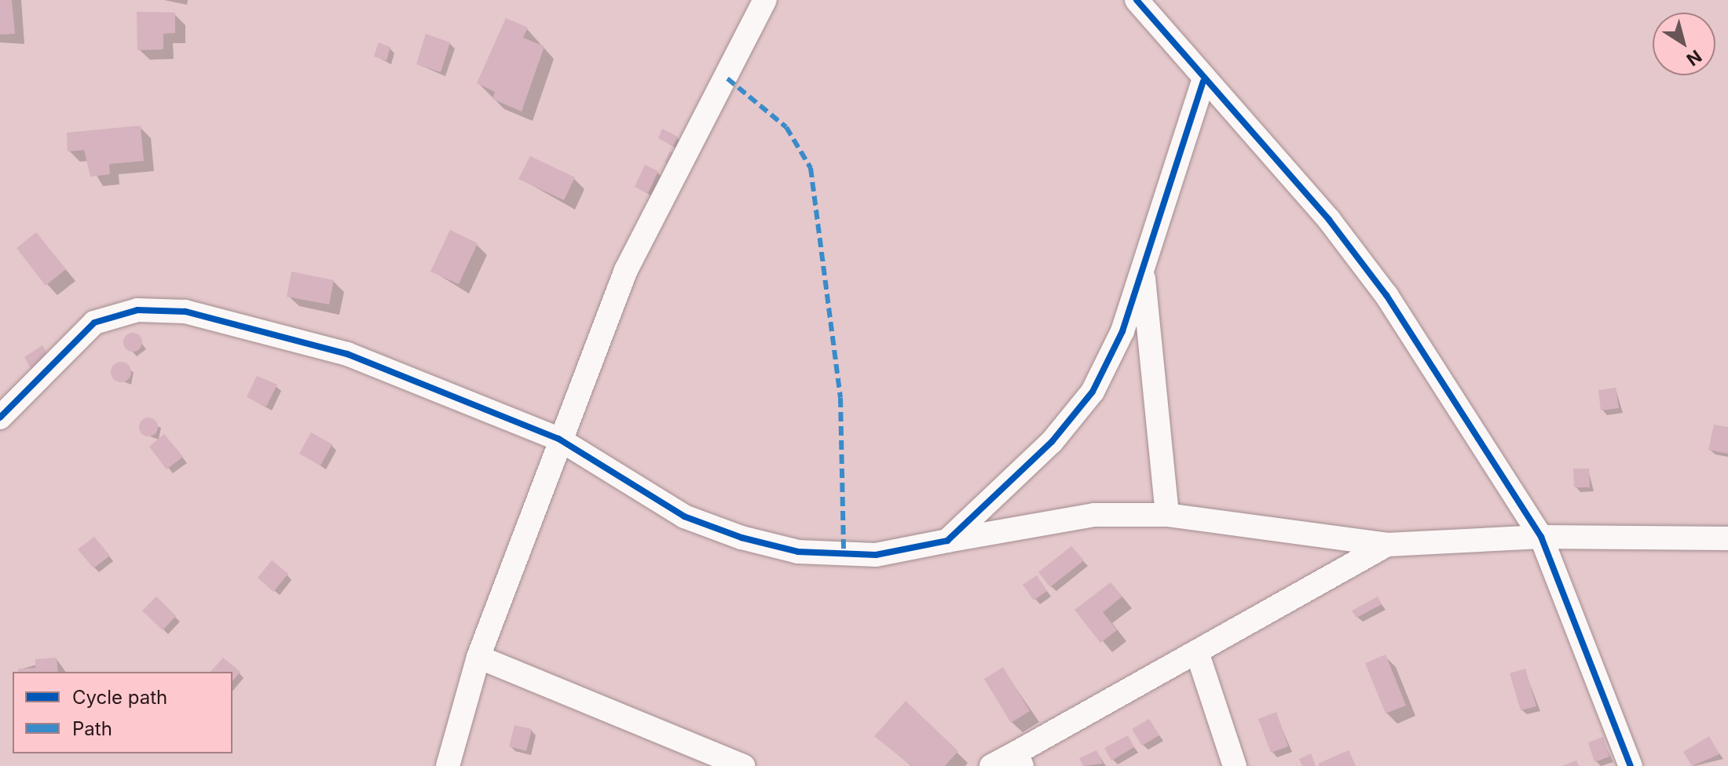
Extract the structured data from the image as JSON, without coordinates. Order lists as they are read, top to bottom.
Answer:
{
  "legend": ["Cycle path", "Path"],
  "north": "bottom right"
}
